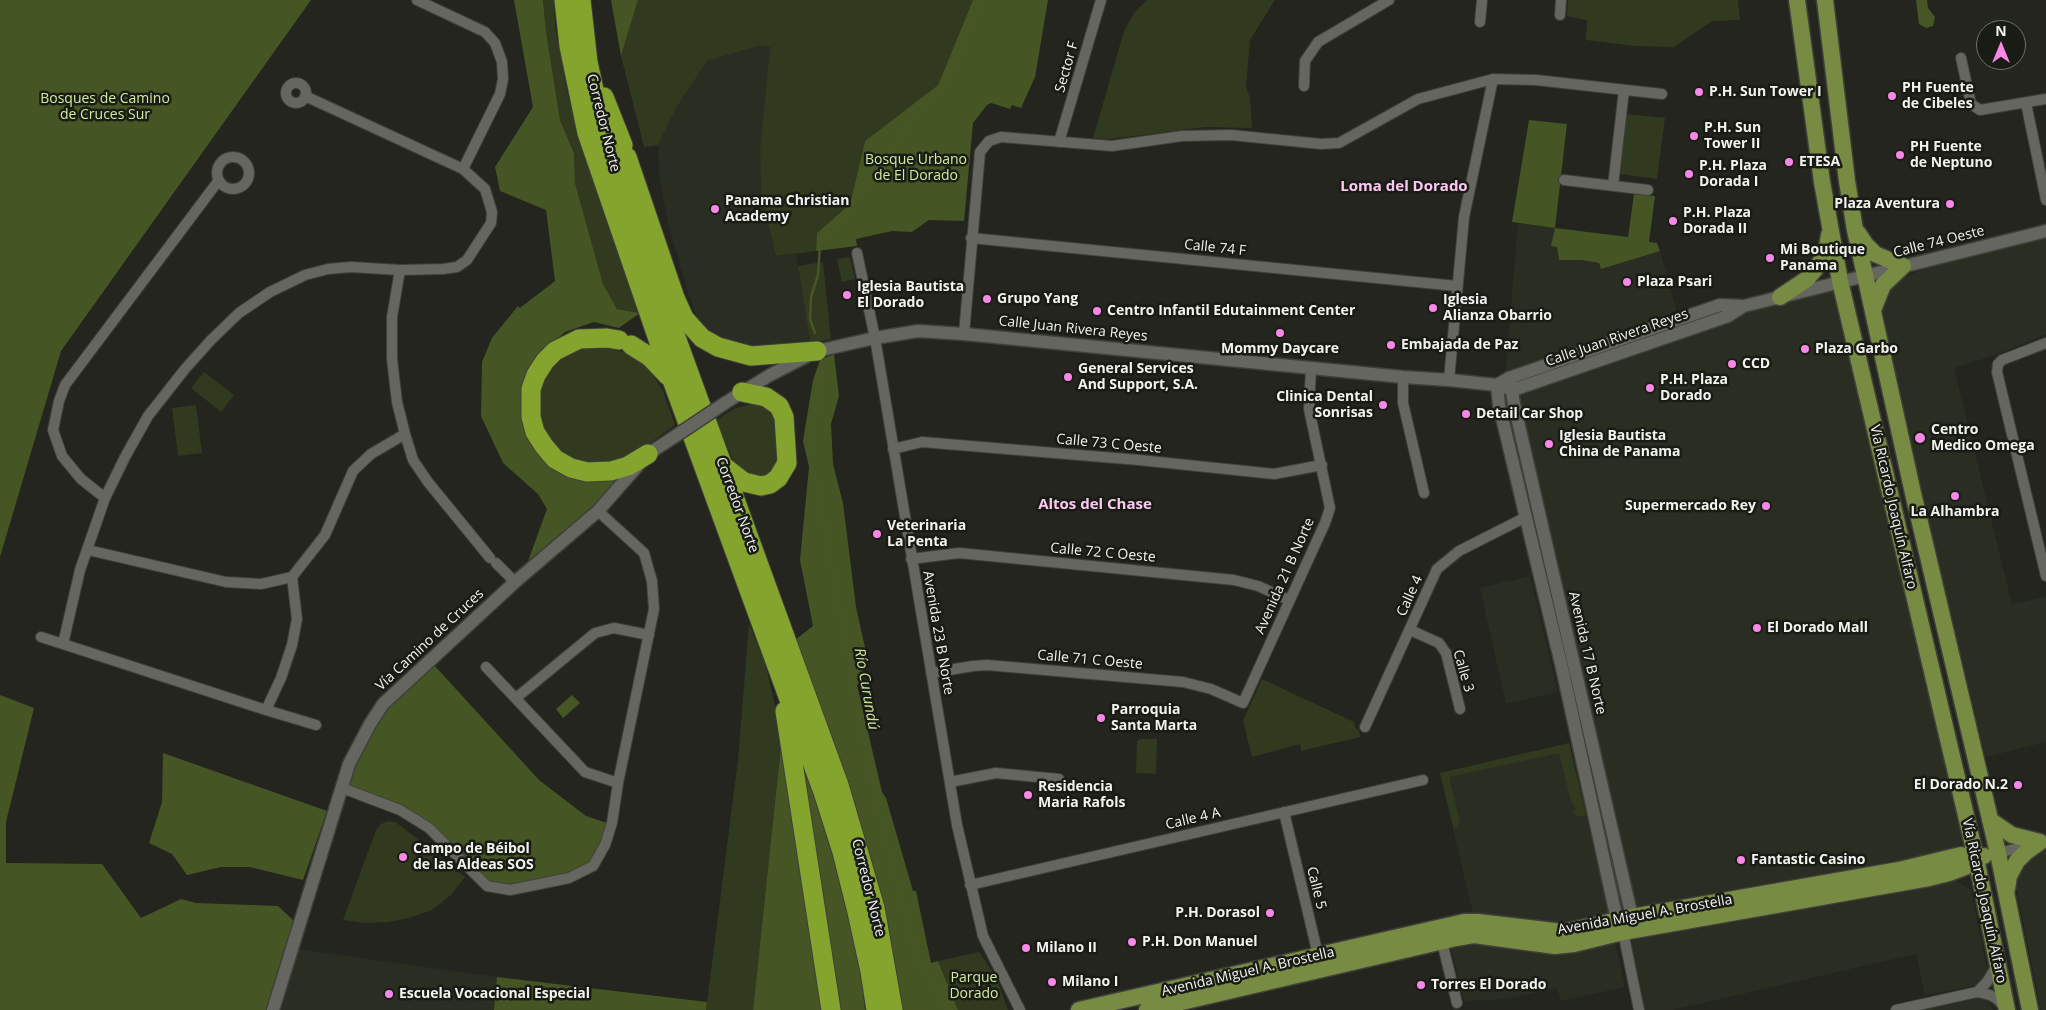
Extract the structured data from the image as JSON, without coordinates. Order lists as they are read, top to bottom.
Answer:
{
  "streets": {
    "highway": ["Corredor Norte"],
    "main road": ["Vía Ricardo Joaquín Alfaro", "Avenida Miguel A. Brostella"],
    "street": [
      "Sector F",
      "Calle 74 Oeste",
      "Calle 74 F",
      "Calle Juan Rivera Reyes",
      "Calle 73 C Oeste",
      "Calle 72 C Oeste",
      "Avenida 21 B Norte",
      "Calle 4",
      "Avenida 23 B Norte",
      "Vía Camino de Cruces",
      "Avenida 17 B Norte",
      "Calle 71 C Oeste",
      "Calle 3",
      "Calle 4 A",
      "Calle 5"
    ]
  },
  "crossings": [
    ["Calle 74 Oeste", "Calle Juan Rivera Reyes"],
    ["Calle 74 Oeste", "Vía Ricardo Joaquín Alfaro"],
    ["Calle Juan Rivera Reyes", "Vía Ricardo Joaquín Alfaro"],
    ["Calle Juan Rivera Reyes", "Avenida 21 B Norte"],
    ["Calle Juan Rivera Reyes", "Avenida 23 B Norte"],
    ["Calle Juan Rivera Reyes", "Vía Camino de Cruces"],
    ["Calle Juan Rivera Reyes", "Avenida 17 B Norte"],
    ["Calle 73 C Oeste", "Avenida 21 B Norte"],
    ["Calle 73 C Oeste", "Avenida 23 B Norte"],
    ["Vía Ricardo Joaquín Alfaro", "Avenida Miguel A. Brostella"],
    ["Calle 72 C Oeste", "Avenida 21 B Norte"],
    ["Calle 72 C Oeste", "Avenida 23 B Norte"],
    ["Avenida 21 B Norte", "Calle 71 C Oeste"],
    ["Calle 4", "Avenida 17 B Norte"],
    ["Calle 4", "Calle 3"],
    ["Avenida 23 B Norte", "Calle 71 C Oeste"],
    ["Avenida 23 B Norte", "Calle 4 A"],
    ["Avenida 17 B Norte", "Avenida Miguel A. Brostella"],
    ["Calle 4 A", "Calle 5"],
    ["Calle 5", "Avenida Miguel A. Brostella"]
  ],
  "districts": ["Loma del Dorado", "Altos del Chase"],
  "water": ["Río Curundú"],
  "parks": ["Bosques de Camino de Cruces Sur", "Bosque Urbano de El Dorado", "Parque Dorado"],
  "places": [
    "P.H. Sun Tower I",
    "PH Fuente de Cibeles",
    "P.H. Sun Tower II",
    "PH Fuente de Neptuno",
    "ETESA",
    "P.H. Plaza Dorada I",
    "Plaza Aventura",
    "Panama Christian Academy",
    "P.H. Plaza Dorada II",
    "Mi Boutique Panama",
    "Plaza Psari",
    "Iglesia Bautista El Dorado",
    "Grupo Yang",
    "Iglesia Alianza Obarrio",
    "Centro Infantil Edutainment Center",
    "Mommy Daycare",
    "Embajada de Paz",
    "Plaza Garbo",
    "CCD",
    "General Services And Support, S.A.",
    "P.H. Plaza Dorado",
    "Clinica Dental Sonrisas",
    "Detail Car Shop",
    "Centro Medico Omega",
    "Iglesia Bautista China de Panama",
    "La Alhambra",
    "Supermercado Rey",
    "Veterinaria La Penta",
    "El Dorado Mall",
    "Parroquia Santa Marta",
    "El Dorado N.2",
    "Residencia Maria Rafols",
    "Campo de Béibol de las Aldeas SOS",
    "Fantastic Casino",
    "P.H. Dorasol",
    "P.H. Don Manuel",
    "Milano II",
    "Milano I",
    "Torres El Dorado",
    "Escuela Vocacional Especial"
  ],
  "north": "top"
}
